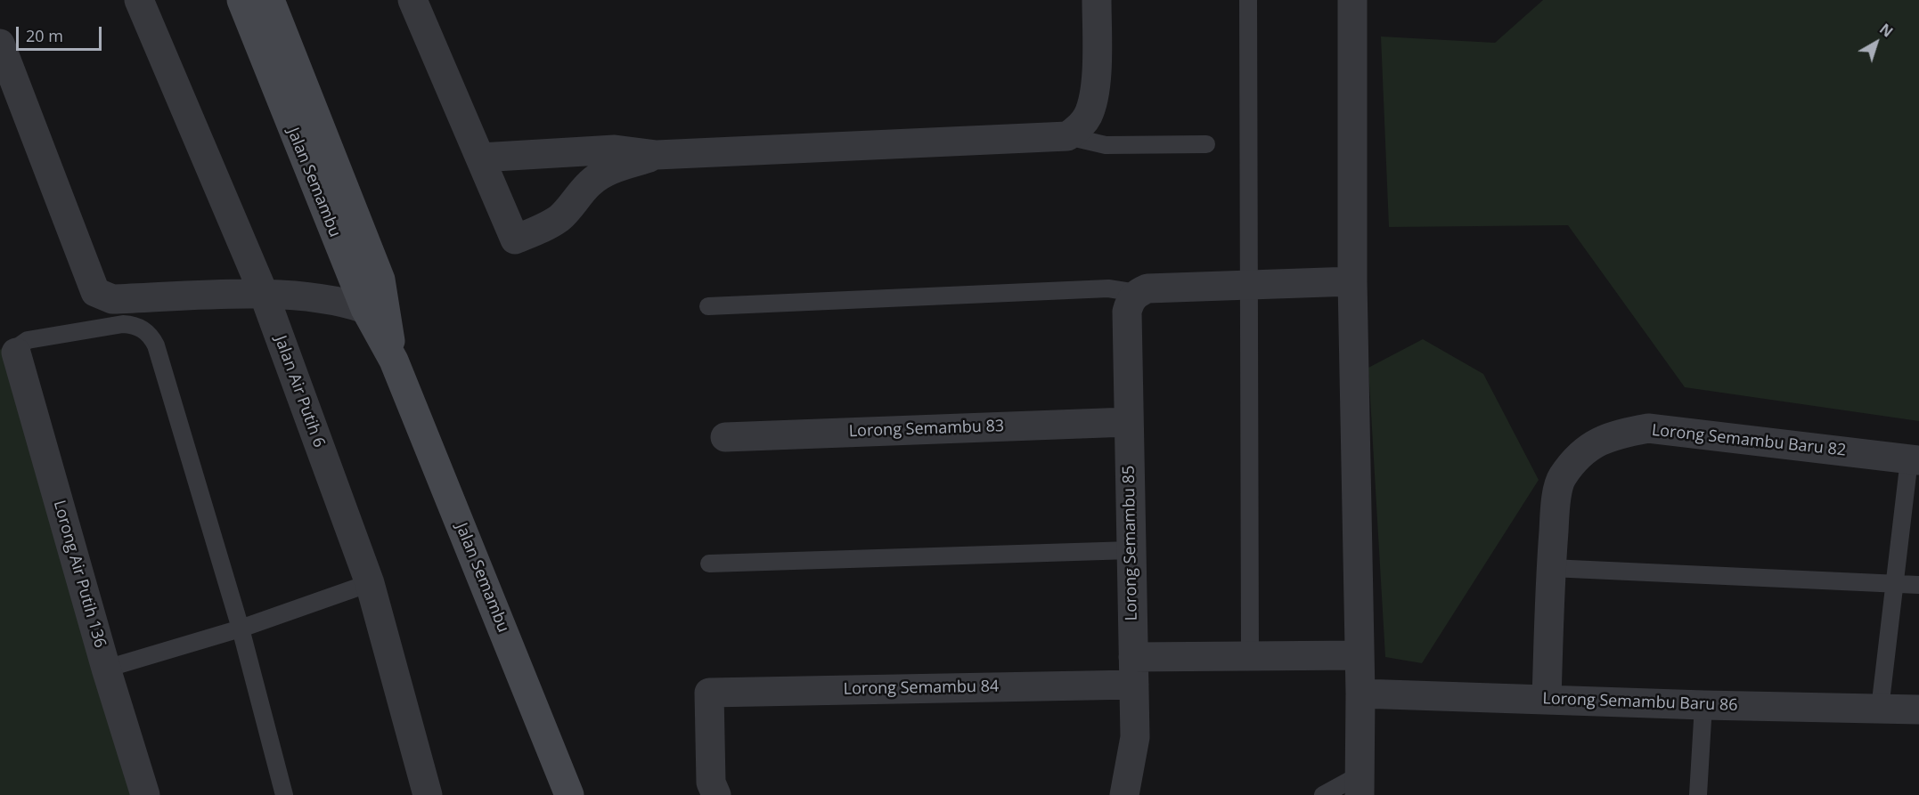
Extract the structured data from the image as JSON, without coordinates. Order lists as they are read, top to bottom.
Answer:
{
  "streets": {
    "main road": ["Jalan Semambu"],
    "street": [
      "Jalan Air Putih 6",
      "Lorong Semambu 83",
      "Lorong Semambu Baru 82",
      "Lorong Semambu 85",
      "Lorong Air Putih 136",
      "Lorong Semambu 84",
      "Lorong Semambu Baru 86"
    ]
  },
  "crossings": [
    ["Lorong Semambu 83", "Lorong Semambu 85"],
    ["Lorong Semambu Baru 82", "Lorong Semambu Baru 86"],
    ["Lorong Semambu 85", "Lorong Semambu 84"]
  ],
  "scale_bar": "20 m",
  "north": "top right"
}
